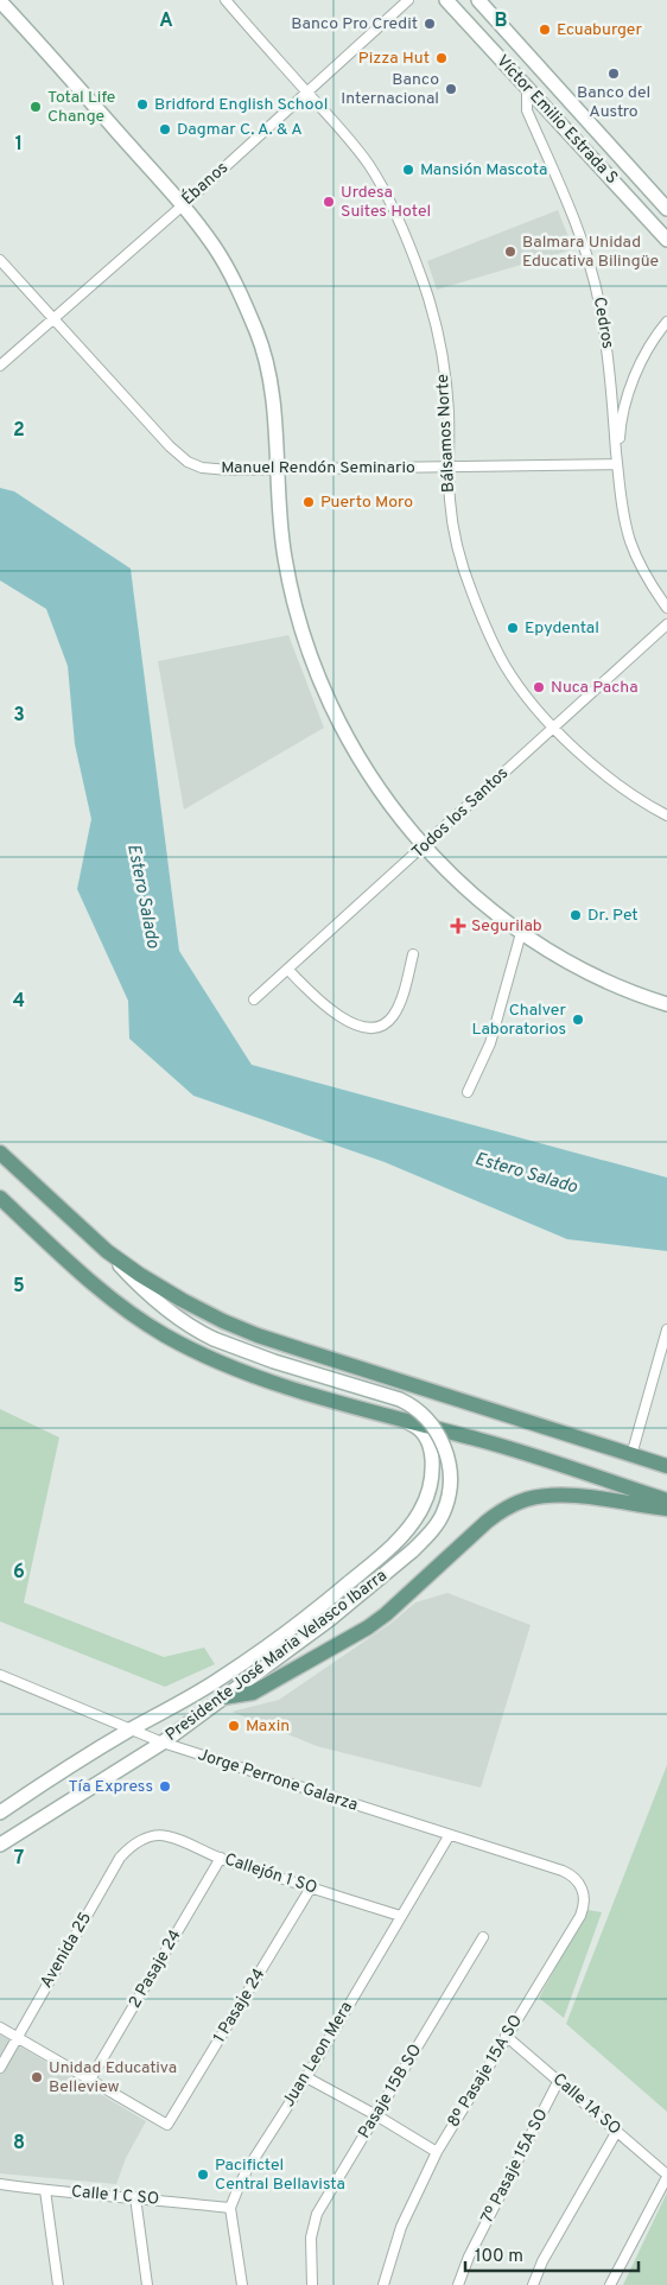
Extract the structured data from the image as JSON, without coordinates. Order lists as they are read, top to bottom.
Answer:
{
  "streets": {
    "main road": ["Víctor Emilio Estrada S", "Presidente José Maria Velasco Ibarra"],
    "street": [
      "Ébanos",
      "Cedros",
      "Bálsamos Norte",
      "Manuel Rendón Seminario",
      "Todos los Santos",
      "Jorge Perrone Galarza",
      "Callejón 1 SO",
      "Avenida 25",
      "2 Pasaje 24",
      "1 Pasaje 24",
      "Juan Leon Mera",
      "8º Pasaje 15A SO",
      "Pasaje 15B SO",
      "Calle 1A SO",
      "7º Pasaje 15A SO",
      "Calle 1 C SO"
    ]
  },
  "crossings": [
    ["Víctor Emilio Estrada S", "Cedros"],
    ["Ébanos", "Bálsamos Norte"],
    ["Ébanos", "Manuel Rendón Seminario"],
    ["Cedros", "Manuel Rendón Seminario"],
    ["Bálsamos Norte", "Manuel Rendón Seminario"],
    ["Bálsamos Norte", "Todos los Santos"],
    ["Presidente José Maria Velasco Ibarra", "Jorge Perrone Galarza"],
    ["Jorge Perrone Galarza", "Juan Leon Mera"],
    ["Jorge Perrone Galarza", "8º Pasaje 15A SO"],
    ["Callejón 1 SO", "Avenida 25"],
    ["Callejón 1 SO", "2 Pasaje 24"],
    ["Callejón 1 SO", "1 Pasaje 24"],
    ["Callejón 1 SO", "Juan Leon Mera"],
    ["2 Pasaje 24", "1 Pasaje 24"],
    ["Juan Leon Mera", "Calle 1 C SO"],
    ["8º Pasaje 15A SO", "Calle 1A SO"],
    ["Calle 1A SO", "7º Pasaje 15A SO"]
  ],
  "water": ["Estero Salado"],
  "places": {
    "other": [
      "Banco Pro Credit",
      "Ecuaburger",
      "Pizza Hut",
      "Banco del Austro",
      "Banco Internacional",
      "Bridford English School",
      "Total Life Change",
      "Dagmar C. A. & A",
      "Mansión Mascota",
      "Urdesa Suites Hotel",
      "Balmara Unidad Educativa Bilingüe",
      "Puerto Moro",
      "Epydental",
      "Nuca Pacha",
      "Dr. Pet",
      "Chalver Laboratorios",
      "Maxin",
      "Tía Express",
      "Unidad Educativa Belleview",
      "Pacifictel Central Bellavista"
    ],
    "health": ["Segurilab"]
  },
  "scale_bar": "100 m",
  "grid": {
    "columns": ["A", "B"],
    "rows": [
      "1",
      "2",
      "3",
      "4",
      "5",
      "6",
      "7",
      "8"
    ]
  }
}
